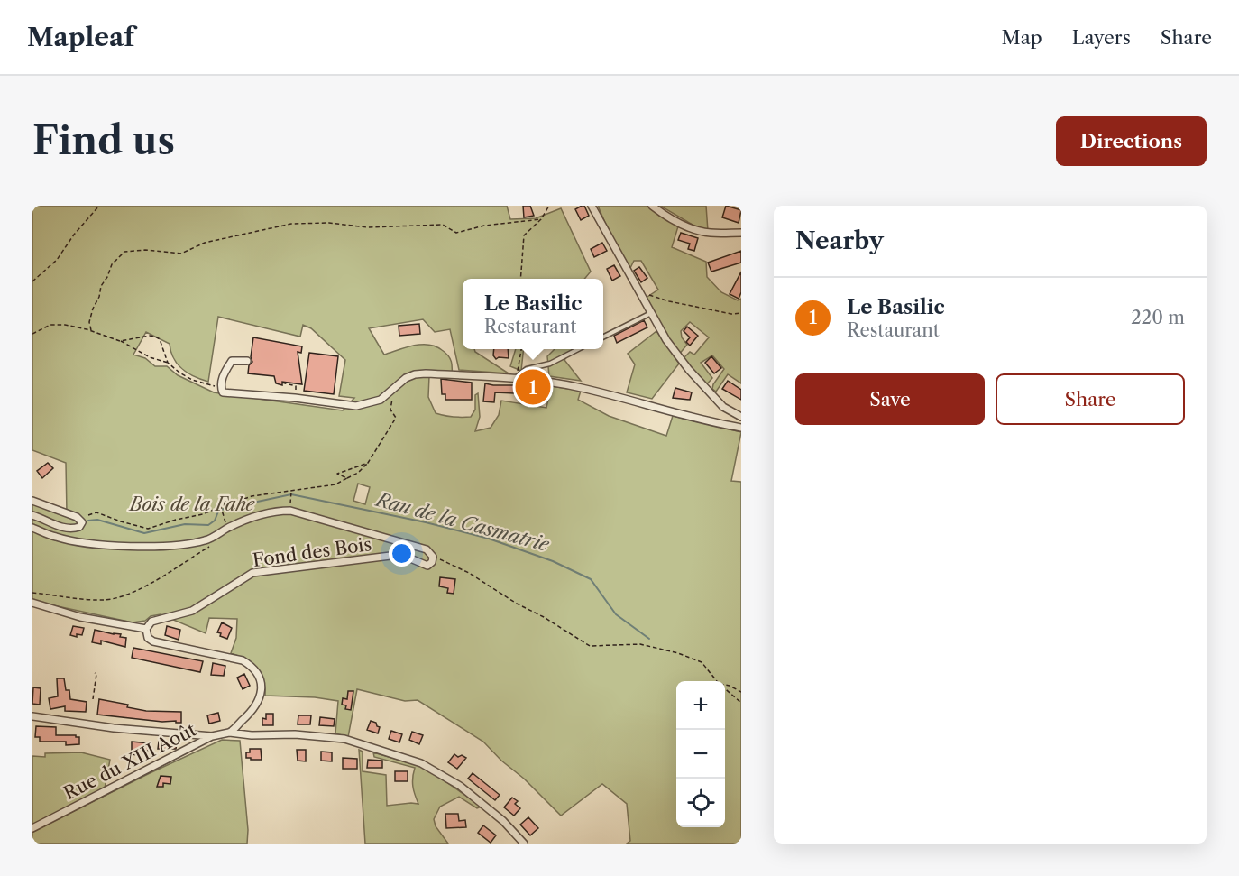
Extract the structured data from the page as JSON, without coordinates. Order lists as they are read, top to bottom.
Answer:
{
  "streets": {
    "street": ["Fond des Bois", "Rue du XIII Août"]
  },
  "water": ["Rau de la Casmatrie"],
  "parks": ["Bois de la Fahe"],
  "page": {
    "header": "Mapleaf",
    "nav": ["Map", "Layers", "Share"],
    "buttons": [
      "Directions",
      ["Save", "Share"]
    ],
    "title": "Find us",
    "heading": "Nearby",
    "list": [
      {
        "mark": "1",
        "name": "Le Basilic",
        "note": "Restaurant",
        "value": "220 m"
      }
    ],
    "popup": ["Le Basilic", "Restaurant"],
    "pins": "1",
    "map_buttons": ["+", "−"]
  }
}
